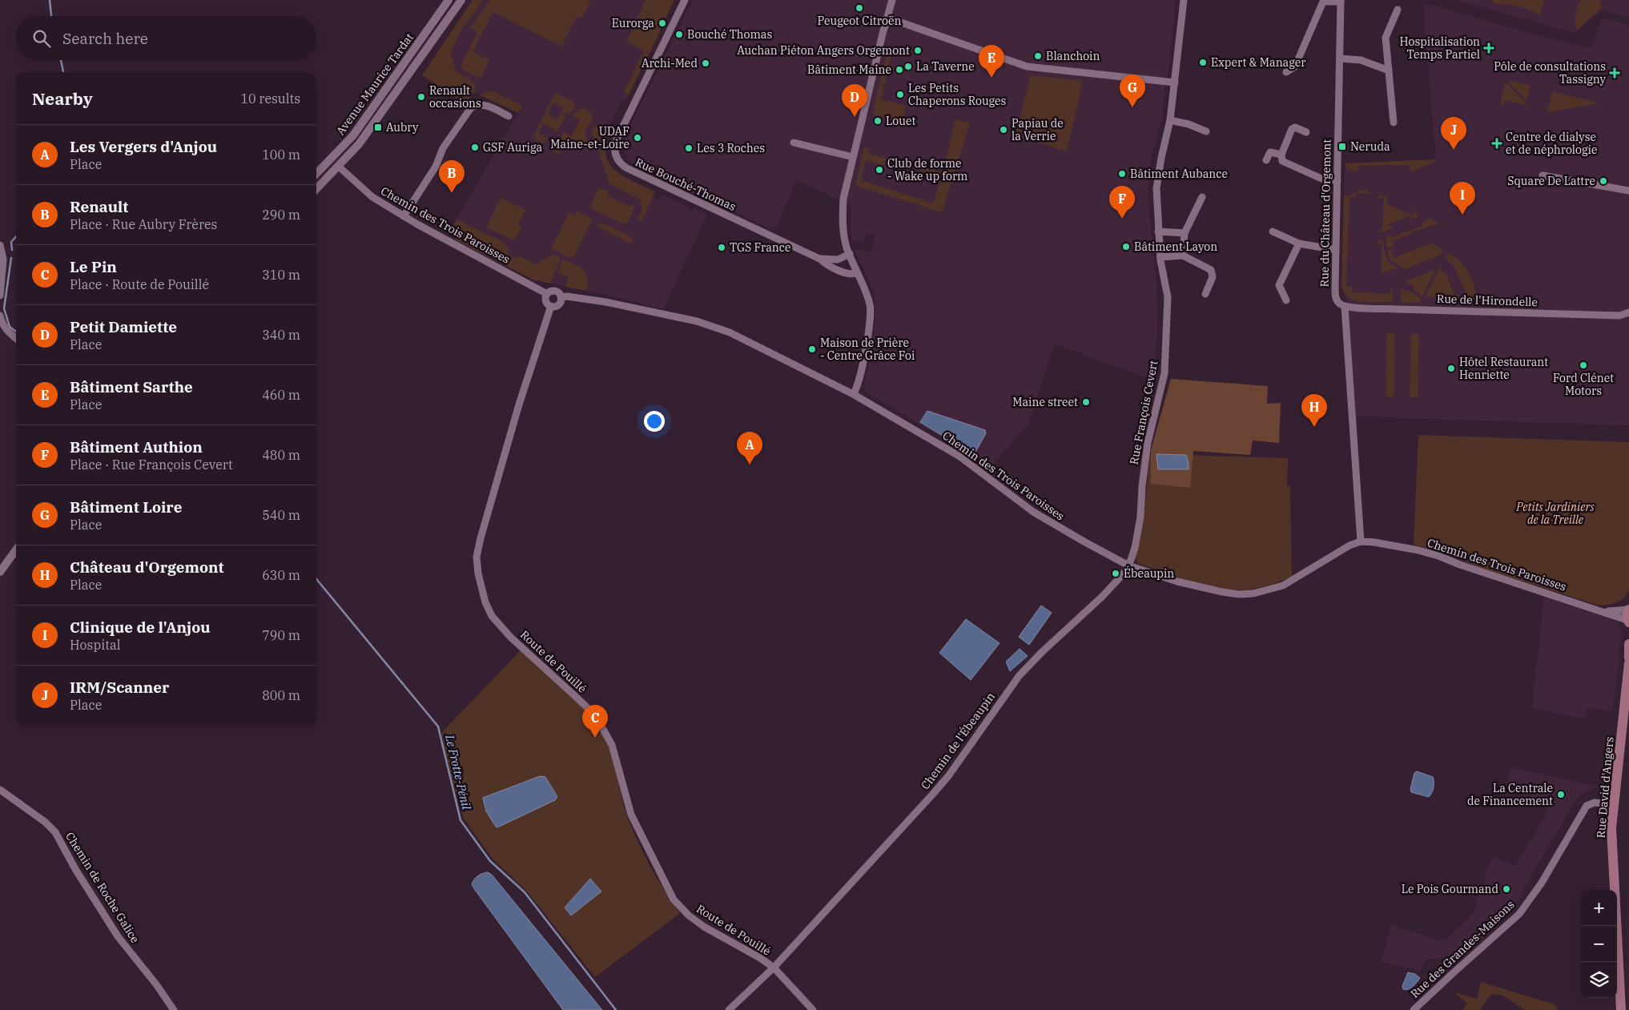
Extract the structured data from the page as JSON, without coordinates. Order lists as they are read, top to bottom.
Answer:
{
  "streets": {
    "main road": ["Rue David d'Angers"],
    "street": [
      "Avenue Maurice Tardat",
      "Rue Bouché-Thomas",
      "Rue du Château d'Orgemont",
      "Chemin des Trois Paroisses",
      "Rue de l'Hirondelle",
      "Rue François Cevert",
      "Route de Pouillé",
      "Chemin de l'Ébeaupin",
      "Chemin de Roche Galice",
      "Rue des Grandes-Maisons"
    ]
  },
  "crossings": [
    ["Avenue Maurice Tardat", "Chemin des Trois Paroisses"],
    ["Rue du Château d'Orgemont", "Chemin des Trois Paroisses"],
    ["Rue du Château d'Orgemont", "Rue de l'Hirondelle"],
    ["Chemin des Trois Paroisses", "Rue François Cevert"],
    ["Chemin des Trois Paroisses", "Route de Pouillé"],
    ["Chemin des Trois Paroisses", "Chemin de l'Ébeaupin"],
    ["Rue François Cevert", "Chemin de l'Ébeaupin"],
    ["Route de Pouillé", "Chemin de l'Ébeaupin"],
    ["Rue David d'Angers", "Rue des Grandes-Maisons"]
  ],
  "water": ["Le Frotte-Pénil"],
  "parks": ["Petits Jardiniers de la Treille"],
  "places": {
    "other": [
      "Peugeot Citroën",
      "Eurorga",
      "Bouché Thomas",
      "Auchan Piéton Angers Orgemont",
      "Blanchoin",
      "Expert & Manager",
      "Archi-Med",
      "La Taverne",
      "Bâtiment Maine",
      "Les Petits Chaperons Rouges",
      "Renault occasions",
      "Louet",
      "Papiau de la Verrie",
      "UDAF Maine-et-Loire",
      "GSF Auriga",
      "Les 3 Roches",
      "Club de forme - Wake up form",
      "Bâtiment Aubance",
      "Square De Lattre",
      "Bâtiment Layon",
      "TGS France",
      "Maison de Prière - Centre Grâce Foi",
      "Ford Clénet Motors",
      "Hôtel Restaurant Henriette",
      "Maine street",
      "Ébeaupin",
      "La Centrale de Financement",
      "Le Pois Gourmand"
    ],
    "health": ["Hospitalisation Temps Partiel", "Pôle de consultations Tassigny", "Centre de dialyse et de néphrologie"],
    "transit": ["Aubry", "Neruda"]
  },
  "page": {
    "search": "Search here",
    "pins": [
      "E",
      "G",
      "D",
      "J",
      "B",
      "I",
      "F",
      "H",
      "A",
      "C"
    ],
    "heading": ["Nearby", "10 results"],
    "list": [
      {
        "mark": "A",
        "name": "Les Vergers d'Anjou",
        "note": "Place",
        "value": "100 m"
      },
      {
        "mark": "B",
        "name": "Renault",
        "note": "Place · Rue Aubry Frères",
        "value": "290 m"
      },
      {
        "mark": "C",
        "name": "Le Pin",
        "note": "Place · Route de Pouillé",
        "value": "310 m"
      },
      {
        "mark": "D",
        "name": "Petit Damiette",
        "note": "Place",
        "value": "340 m"
      },
      {
        "mark": "E",
        "name": "Bâtiment Sarthe",
        "note": "Place",
        "value": "460 m"
      },
      {
        "mark": "F",
        "name": "Bâtiment Authion",
        "note": "Place · Rue François Cevert",
        "value": "480 m"
      },
      {
        "mark": "G",
        "name": "Bâtiment Loire",
        "note": "Place",
        "value": "540 m"
      },
      {
        "mark": "H",
        "name": "Château d'Orgemont",
        "note": "Place",
        "value": "630 m"
      },
      {
        "mark": "I",
        "name": "Clinique de l'Anjou",
        "note": "Hospital",
        "value": "790 m"
      },
      {
        "mark": "J",
        "name": "IRM/Scanner",
        "note": "Place",
        "value": "800 m"
      }
    ],
    "map_buttons": ["+", "−"]
  }
}
